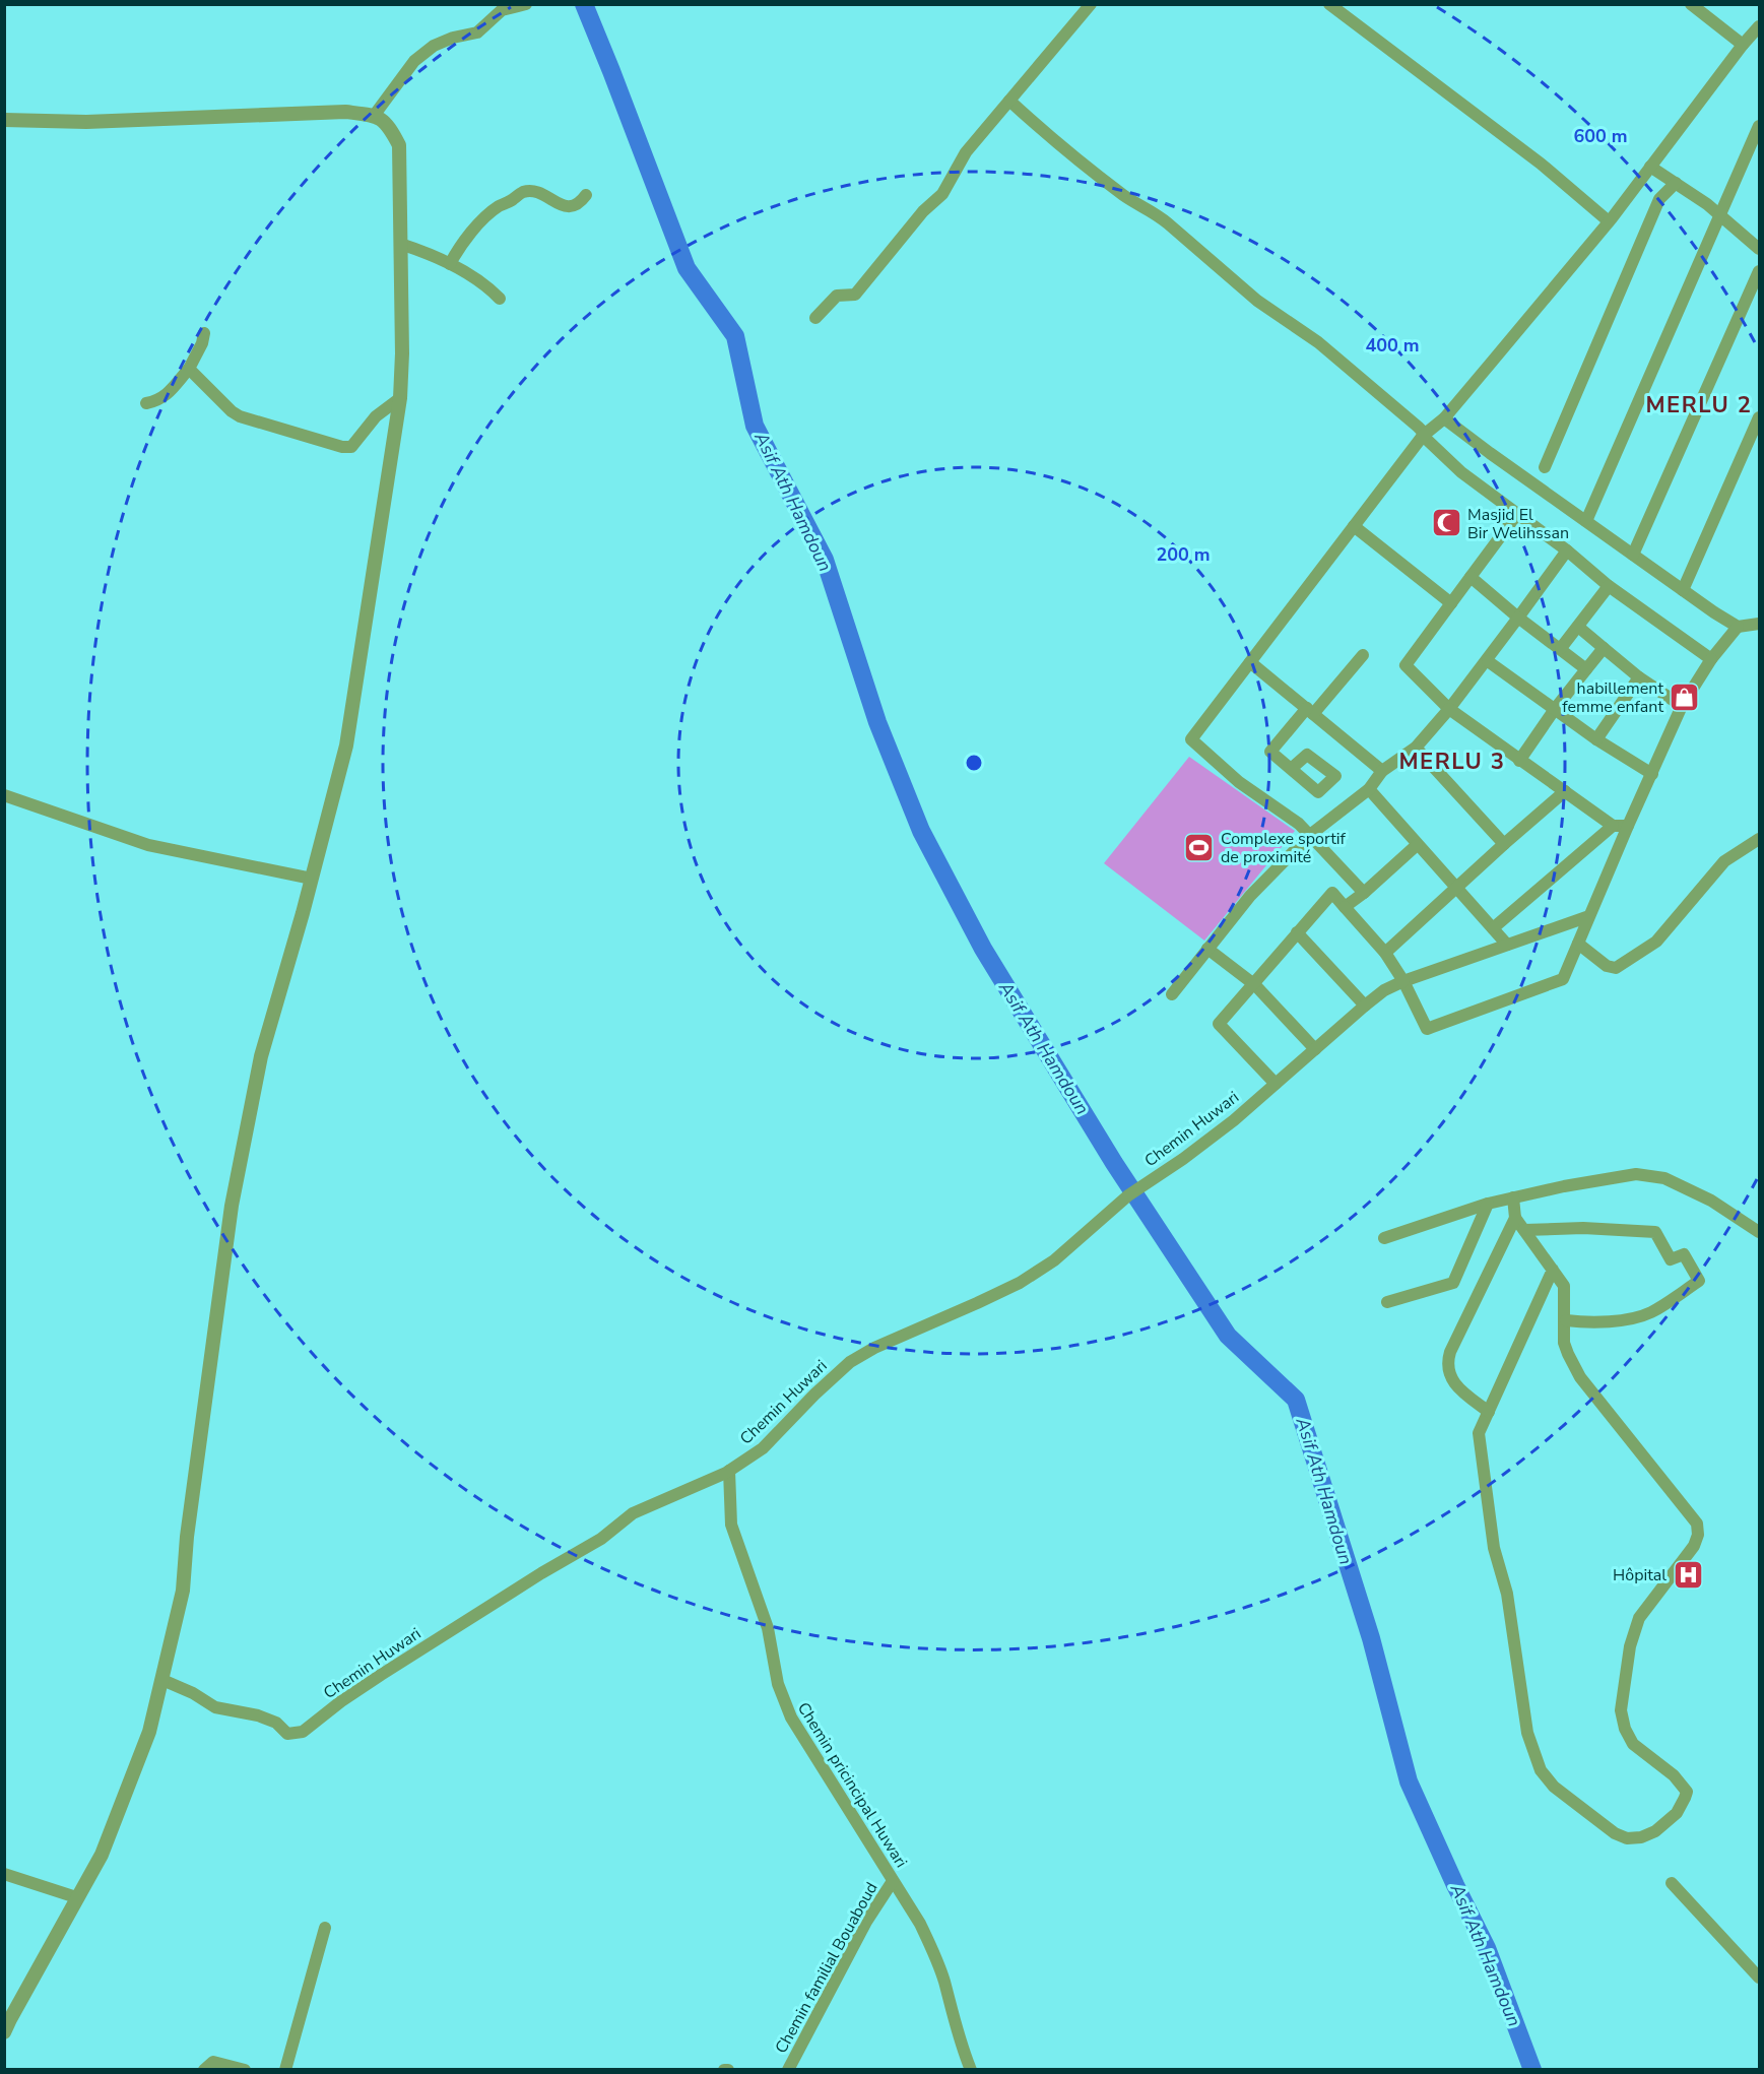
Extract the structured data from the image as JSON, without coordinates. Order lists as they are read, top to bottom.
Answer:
{
  "streets": {
    "street": ["Chemin Huwari", "Chemin pricincipal Huwari", "Chemin familial Bouaboud"]
  },
  "crossings": [
    ["Chemin Huwari", "Chemin pricincipal Huwari"],
    ["Chemin pricincipal Huwari", "Chemin familial Bouaboud"]
  ],
  "districts": ["MERLU 2", "MERLU 3"],
  "water": ["Asif Ath Hamdoun"],
  "places": {
    "mosque": ["Masjid El Bir Welihssan"],
    "shop": ["habillement femme enfant"],
    "sports": ["Complexe sportif de proximité"],
    "hospital": ["Hôpital"]
  },
  "rings": ["600 m", "400 m", "200 m"]
}
